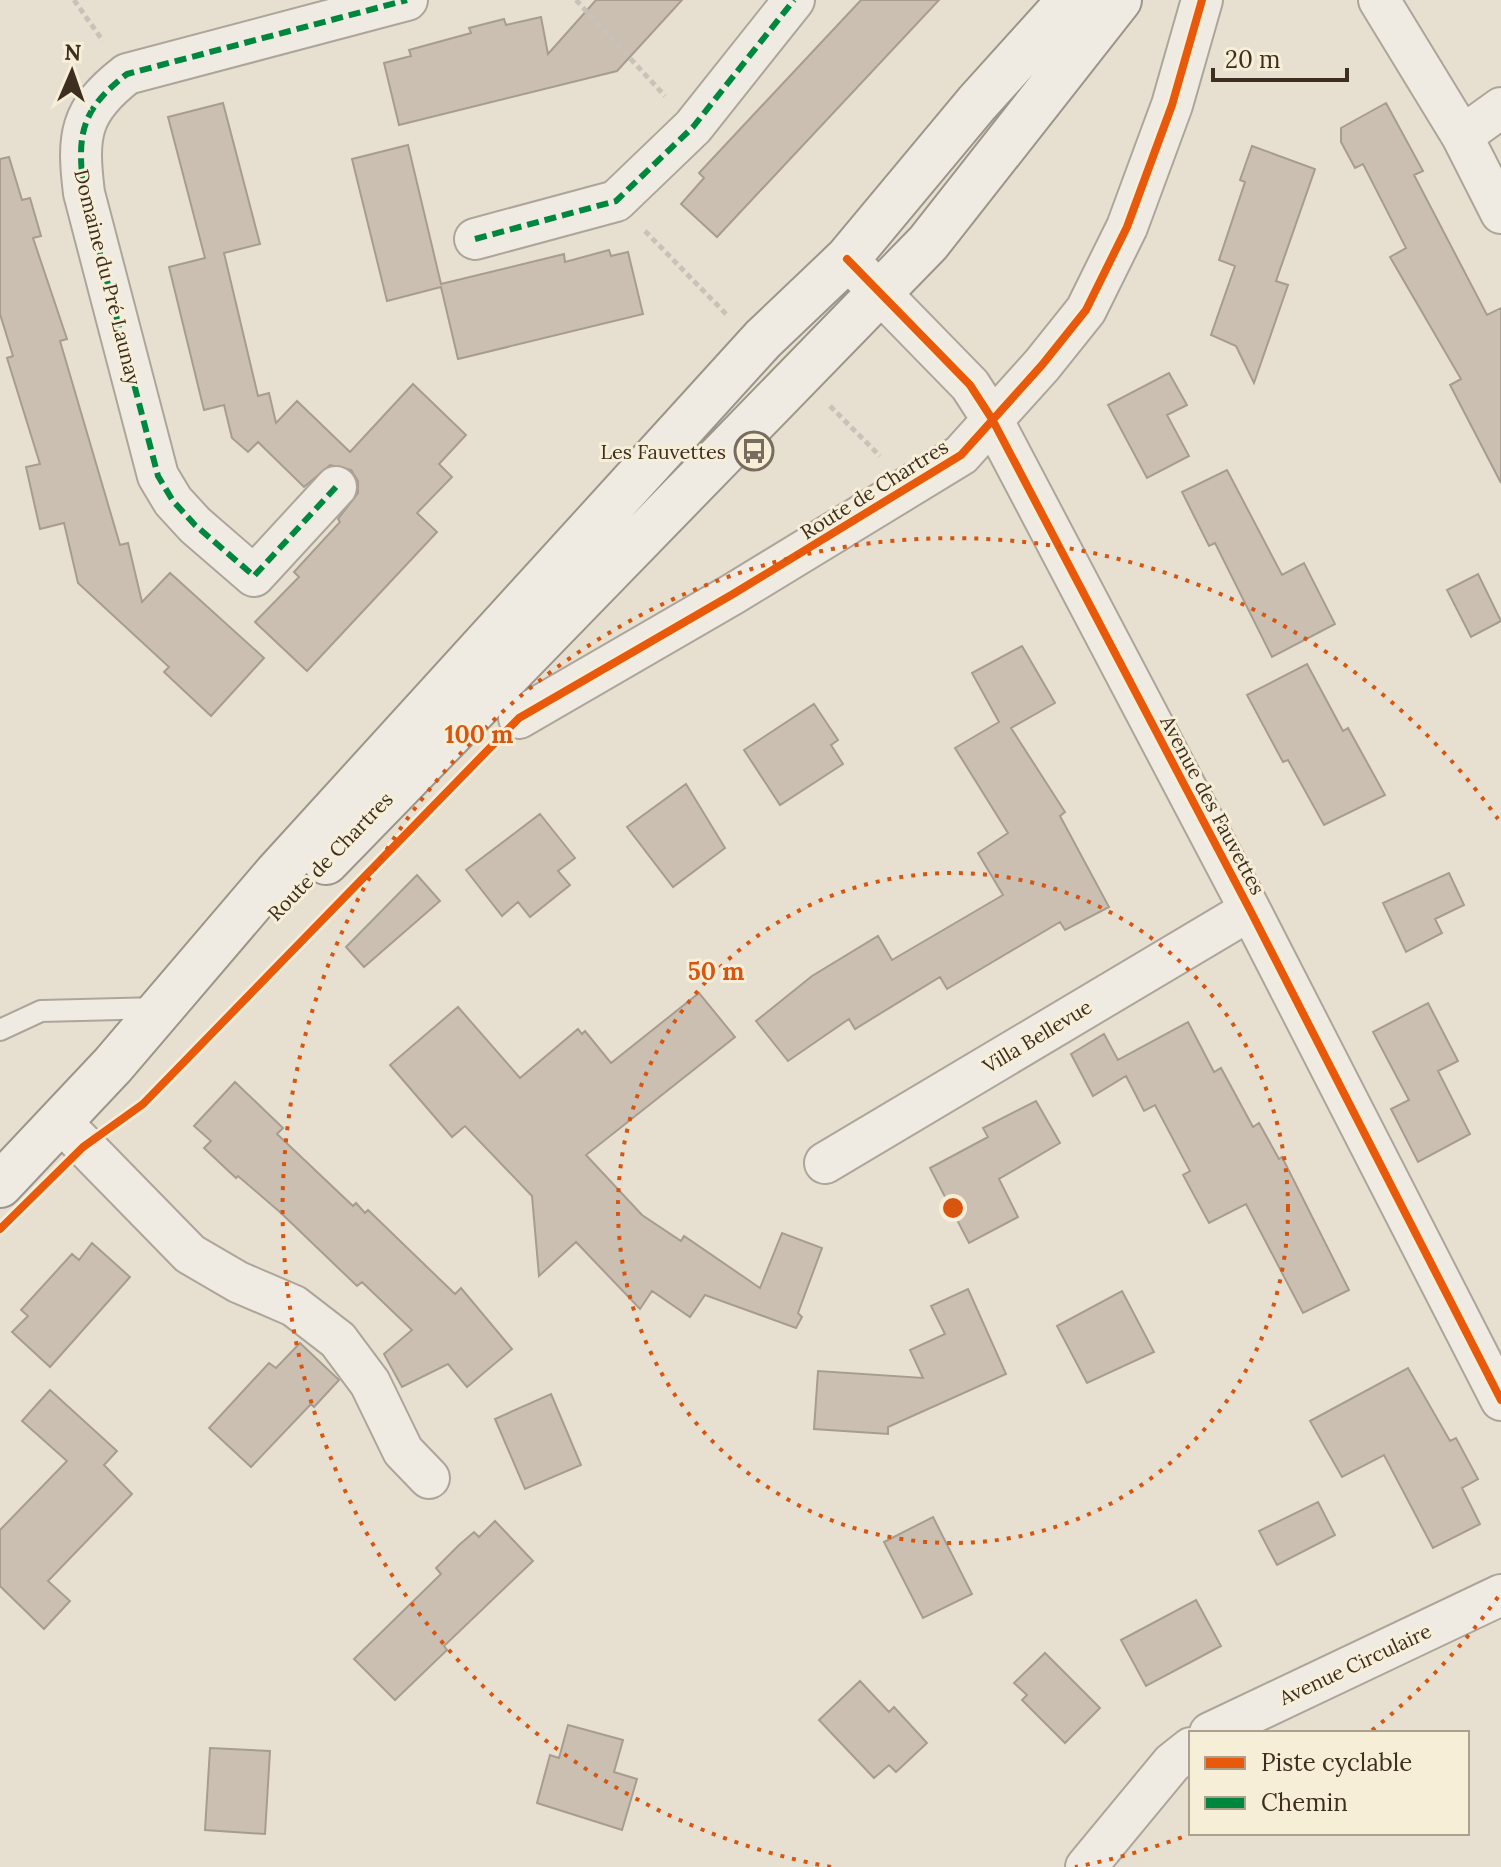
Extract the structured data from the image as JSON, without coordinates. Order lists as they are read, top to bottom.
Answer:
{
  "streets": {
    "main road": ["Route de Chartres"],
    "street": [
      "Domaine du Pré Launay",
      "Avenue des Fauvettes",
      "Villa Bellevue",
      "Avenue Circulaire"
    ]
  },
  "crossings": [
    ["Route de Chartres", "Avenue des Fauvettes"],
    ["Avenue des Fauvettes", "Villa Bellevue"]
  ],
  "places": {
    "bus stop": ["Les Fauvettes"]
  },
  "legend": ["Piste cyclable", "Chemin"],
  "scale_bar": "20 m",
  "north": "top",
  "rings": ["100 m", "50 m"]
}
